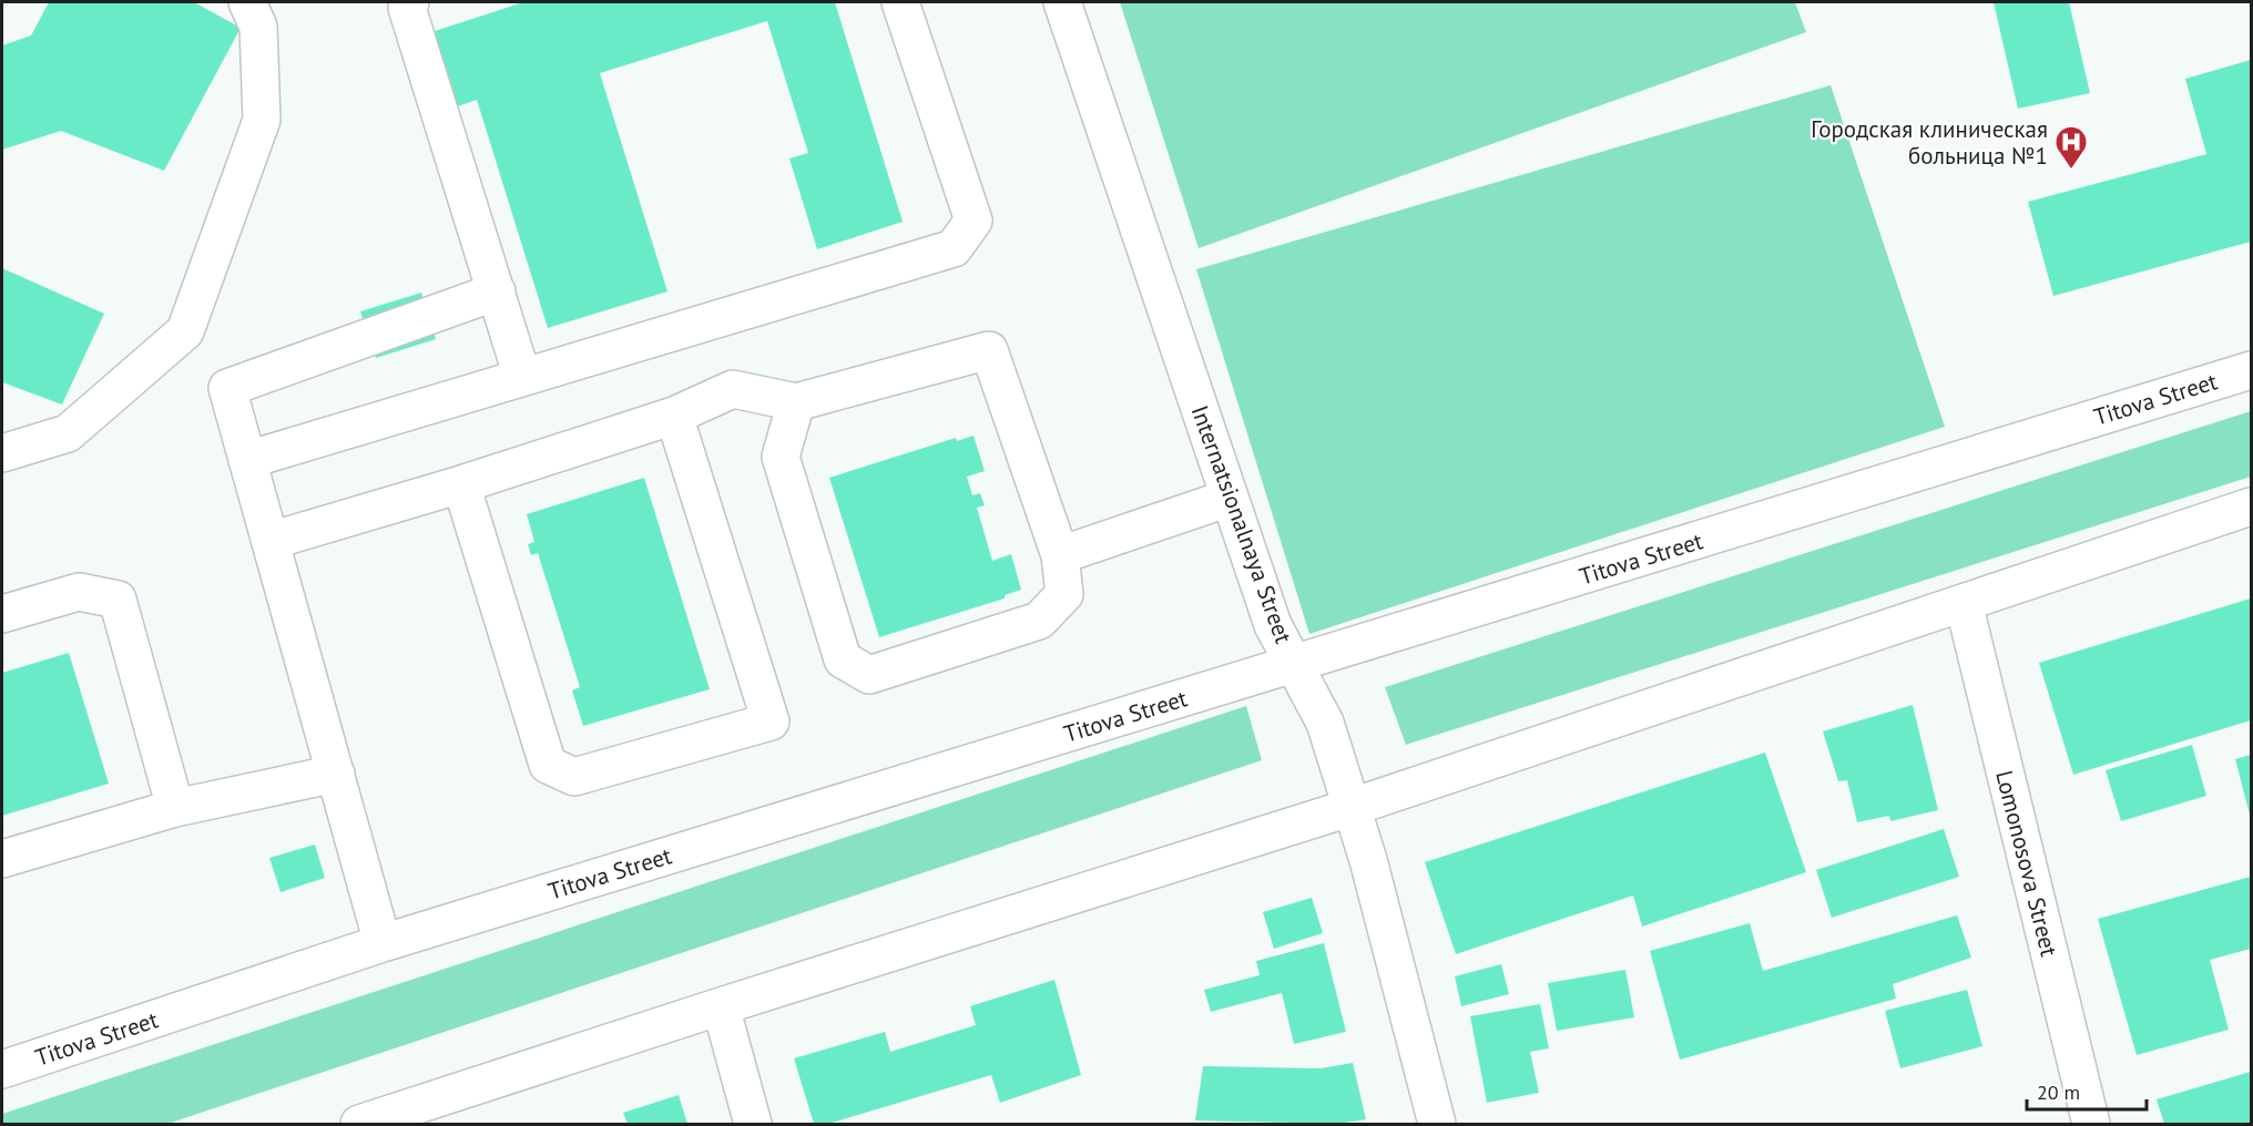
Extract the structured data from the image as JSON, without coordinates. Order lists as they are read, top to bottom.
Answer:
{
  "streets": {
    "street": ["Titova Street", "Internatsionalnaya Street", "Lomonosova Street"]
  },
  "crossings": [
    ["Titova Street", "Internatsionalnaya Street"]
  ],
  "places": {
    "hospital": ["Городская клиническая больница №1"]
  },
  "scale_bar": "20 m"
}
